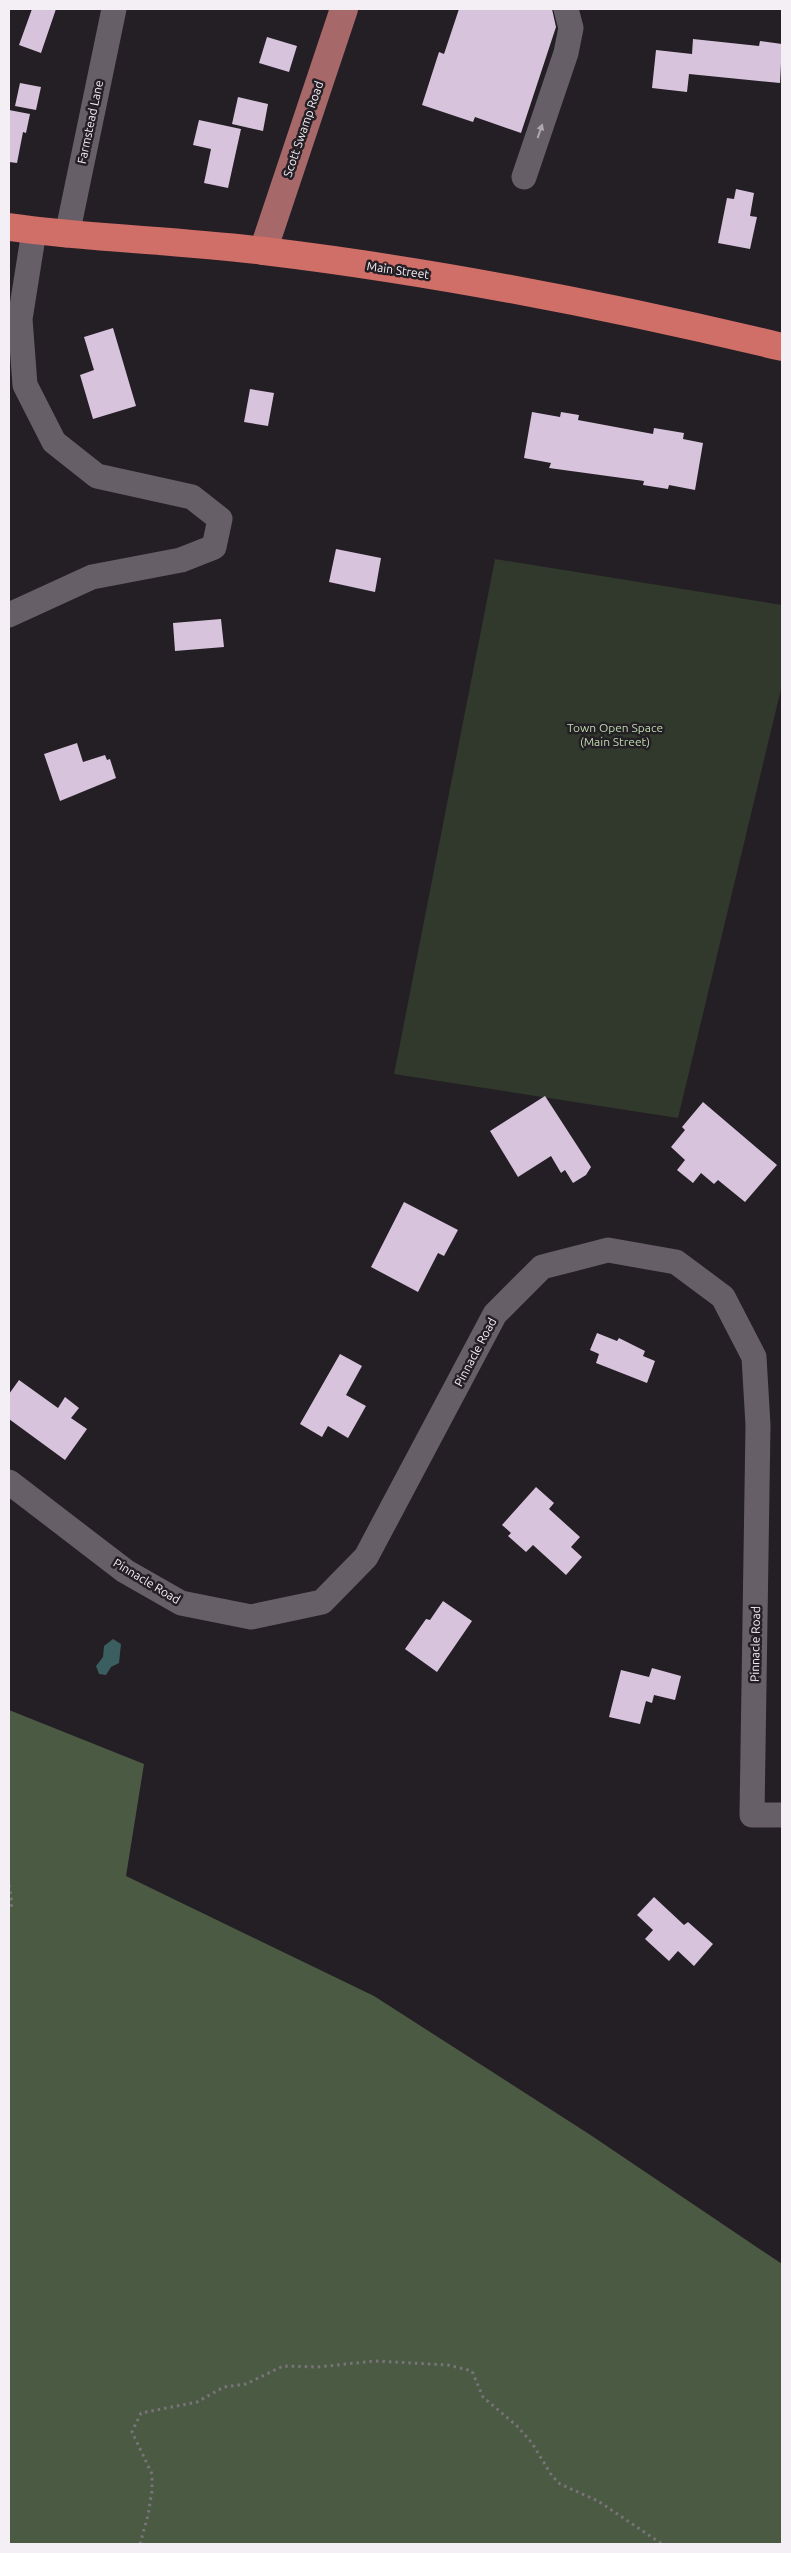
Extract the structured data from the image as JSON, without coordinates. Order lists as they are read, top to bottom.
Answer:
{
  "streets": {
    "highway": ["Main Street"],
    "main road": ["Scott Swamp Road"],
    "street": ["Farmstead Lane", "Pinnacle Road"]
  },
  "crossings": [
    ["Farmstead Lane", "Main Street"],
    ["Scott Swamp Road", "Main Street"]
  ],
  "parks": ["Town Open Space (Main Street)"]
}
